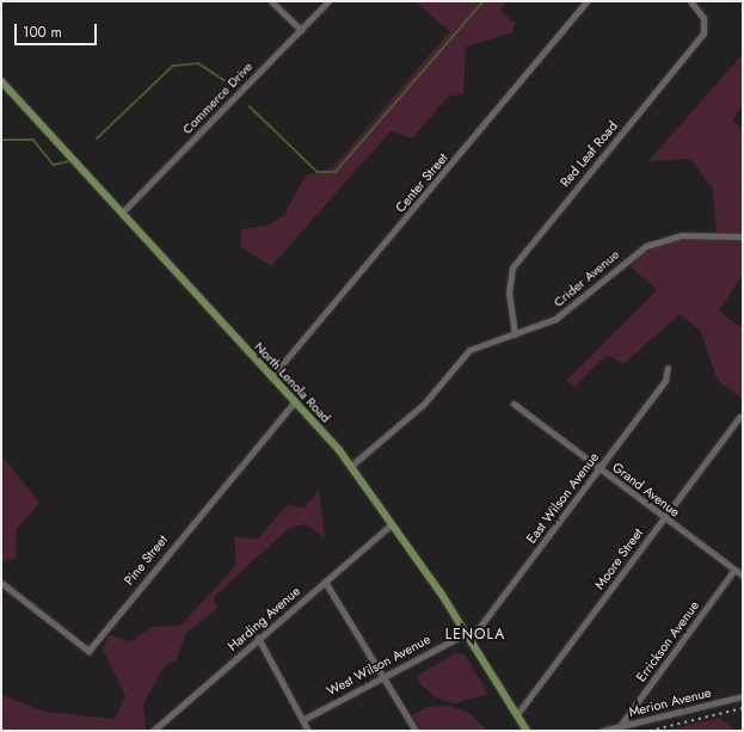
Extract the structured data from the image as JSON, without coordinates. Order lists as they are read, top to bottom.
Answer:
{
  "streets": {
    "main road": ["North Lenola Road"],
    "street": [
      "Commerce Drive",
      "Red Leaf Road",
      "Center Street",
      "Crider Avenue",
      "Grand Avenue",
      "East Wilson Avenue",
      "Moore Street",
      "Pine Street",
      "Harding Avenue",
      "Errickson Avenue",
      "West Wilson Avenue",
      "Merion Avenue"
    ]
  },
  "crossings": [
    ["Commerce Drive", "North Lenola Road"],
    ["Red Leaf Road", "Crider Avenue"],
    ["Center Street", "North Lenola Road"],
    ["Crider Avenue", "North Lenola Road"],
    ["North Lenola Road", "East Wilson Avenue"],
    ["North Lenola Road", "Moore Street"],
    ["North Lenola Road", "Pine Street"],
    ["North Lenola Road", "Harding Avenue"],
    ["North Lenola Road", "West Wilson Avenue"],
    ["Grand Avenue", "East Wilson Avenue"],
    ["Grand Avenue", "Moore Street"],
    ["Grand Avenue", "Errickson Avenue"],
    ["East Wilson Avenue", "West Wilson Avenue"],
    ["Errickson Avenue", "Merion Avenue"]
  ],
  "districts": ["LENOLA"],
  "scale_bar": "100 m"
}
